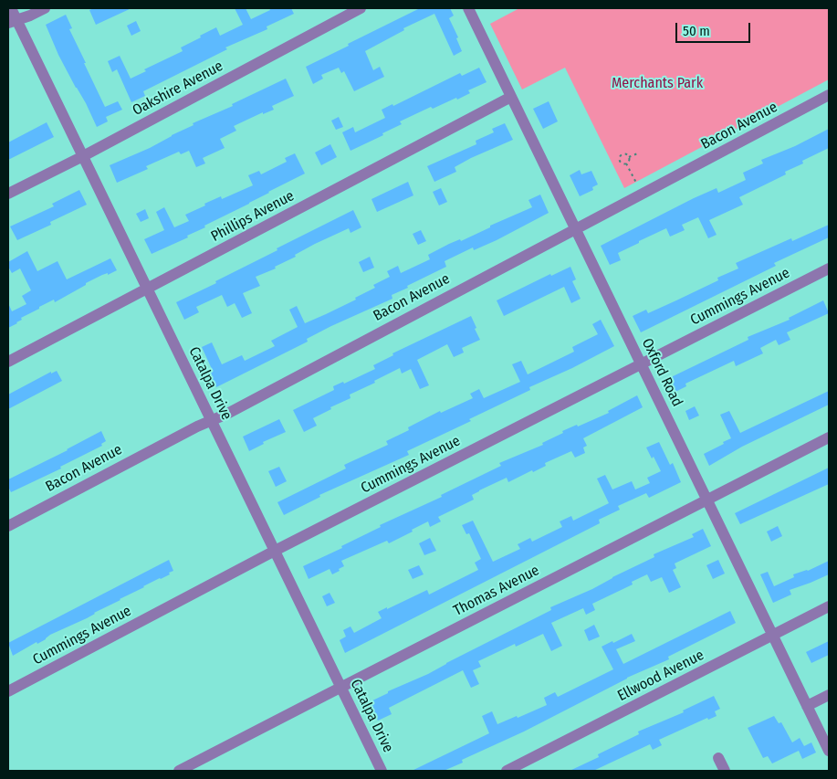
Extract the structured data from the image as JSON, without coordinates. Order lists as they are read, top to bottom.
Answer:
{
  "streets": {
    "street": [
      "Oakshire Avenue",
      "Bacon Avenue",
      "Phillips Avenue",
      "Cummings Avenue",
      "Oxford Road",
      "Catalpa Drive",
      "Thomas Avenue",
      "Ellwood Avenue"
    ]
  },
  "crossings": [
    ["Oakshire Avenue", "Catalpa Drive"],
    ["Bacon Avenue", "Oxford Road"],
    ["Bacon Avenue", "Catalpa Drive"],
    ["Phillips Avenue", "Oxford Road"],
    ["Phillips Avenue", "Catalpa Drive"],
    ["Cummings Avenue", "Oxford Road"],
    ["Cummings Avenue", "Catalpa Drive"],
    ["Oxford Road", "Thomas Avenue"],
    ["Oxford Road", "Ellwood Avenue"],
    ["Catalpa Drive", "Thomas Avenue"]
  ],
  "parks": ["Merchants Park"],
  "scale_bar": "50 m"
}
